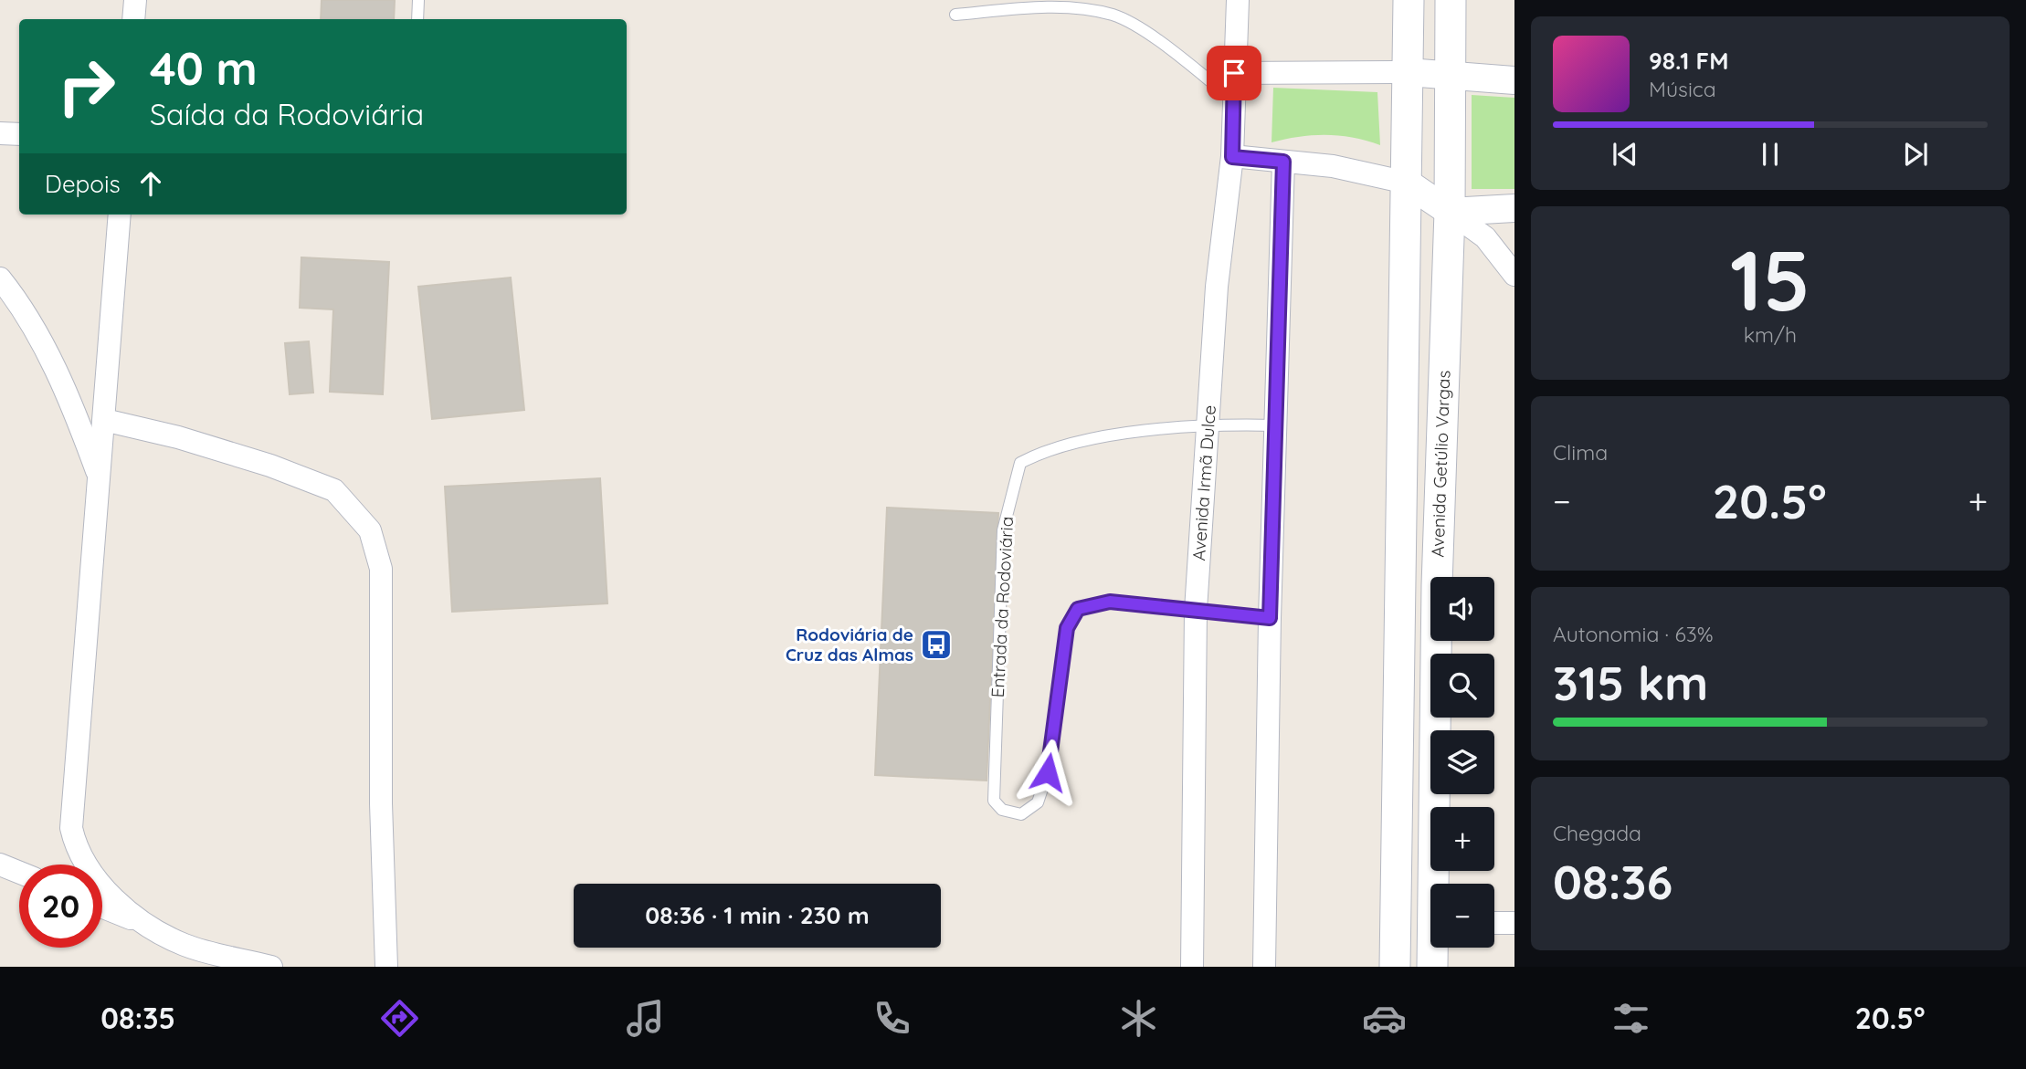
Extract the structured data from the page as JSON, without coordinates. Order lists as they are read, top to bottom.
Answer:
{
  "streets": {
    "main road": ["Avenida Getúlio Vargas"],
    "street": ["Avenida Irmã Dulce"],
    "lane": ["Entrada da Rodoviária"]
  },
  "crossings": [
    ["Avenida Irmã Dulce", "Entrada da Rodoviária"]
  ],
  "places": {
    "bus stop": ["Rodoviária de Cruz das Almas"]
  },
  "page": {
    "turn": ["40 m", "Saída da Rodoviária"],
    "song": ["98.1 FM", "Música"],
    "then": "Depois",
    "tile": [
      ["15", "km/h"],
      "Clima",
      ["Autonomia · 63%", "315 km"],
      ["Chegada", "08:36"]
    ],
    "heat": ["−", "20.5°", "+"],
    "map_buttons": ["+", "−"],
    "limit": "20",
    "trip": "08:36 · 1 min · 230 m",
    "tabs": ["08:35", "20.5°"]
  }
}
